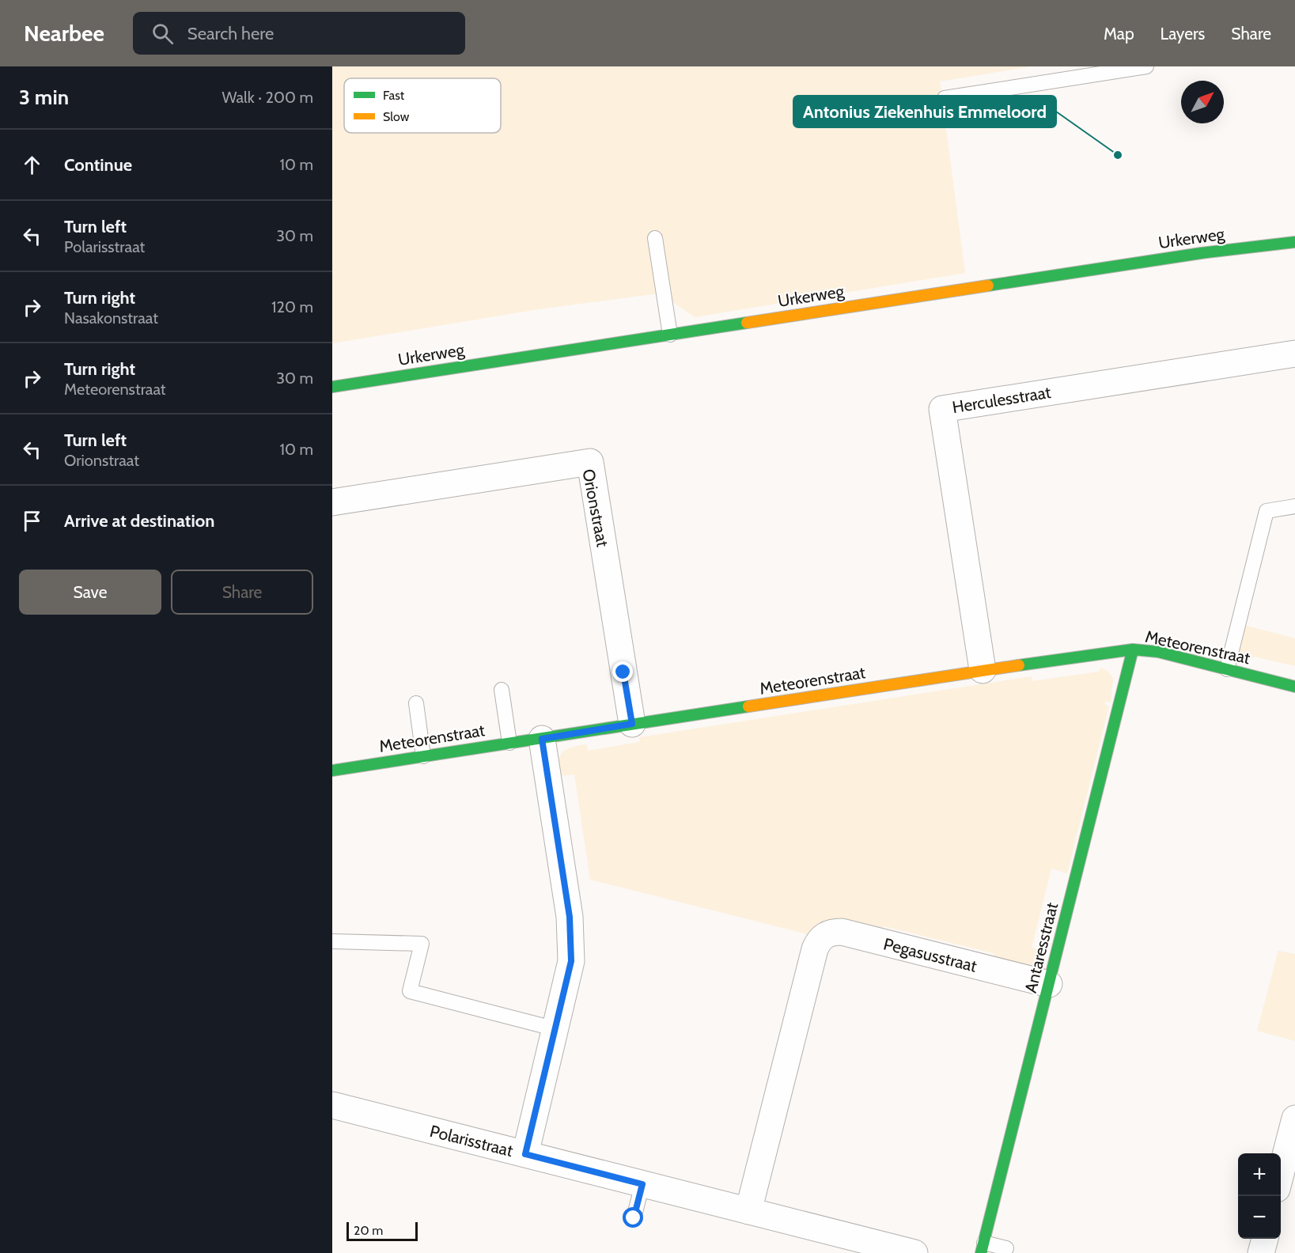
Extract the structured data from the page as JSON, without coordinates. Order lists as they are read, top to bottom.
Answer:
{
  "streets": {
    "street": [
      "Urkerweg",
      "Herculesstraat",
      "Orionstraat",
      "Meteorenstraat",
      "Antaresstraat",
      "Pegasusstraat",
      "Polarisstraat"
    ]
  },
  "crossings": [
    ["Herculesstraat", "Meteorenstraat"],
    ["Orionstraat", "Meteorenstraat"],
    ["Meteorenstraat", "Antaresstraat"],
    ["Antaresstraat", "Pegasusstraat"],
    ["Pegasusstraat", "Polarisstraat"]
  ],
  "places": ["Antonius Ziekenhuis Emmeloord"],
  "legend": ["Fast", "Slow"],
  "scale_bar": "20 m",
  "north": "top right",
  "page": {
    "header": "Nearbee",
    "search": "Search here",
    "nav": ["Map", "Layers", "Share"],
    "heading": ["3 min", "Walk · 200 m"],
    "list": [
      ["Continue", "10 m"],
      ["Turn left", "Polarisstraat", "30 m"],
      ["Turn right", "Nasakonstraat", "120 m"],
      ["Turn right", "Meteorenstraat", "30 m"],
      ["Turn left", "Orionstraat", "10 m"],
      "Arrive at destination"
    ],
    "buttons": ["Save", "Share"],
    "map_buttons": ["+", "−"],
    "scale": "20 m"
  }
}
